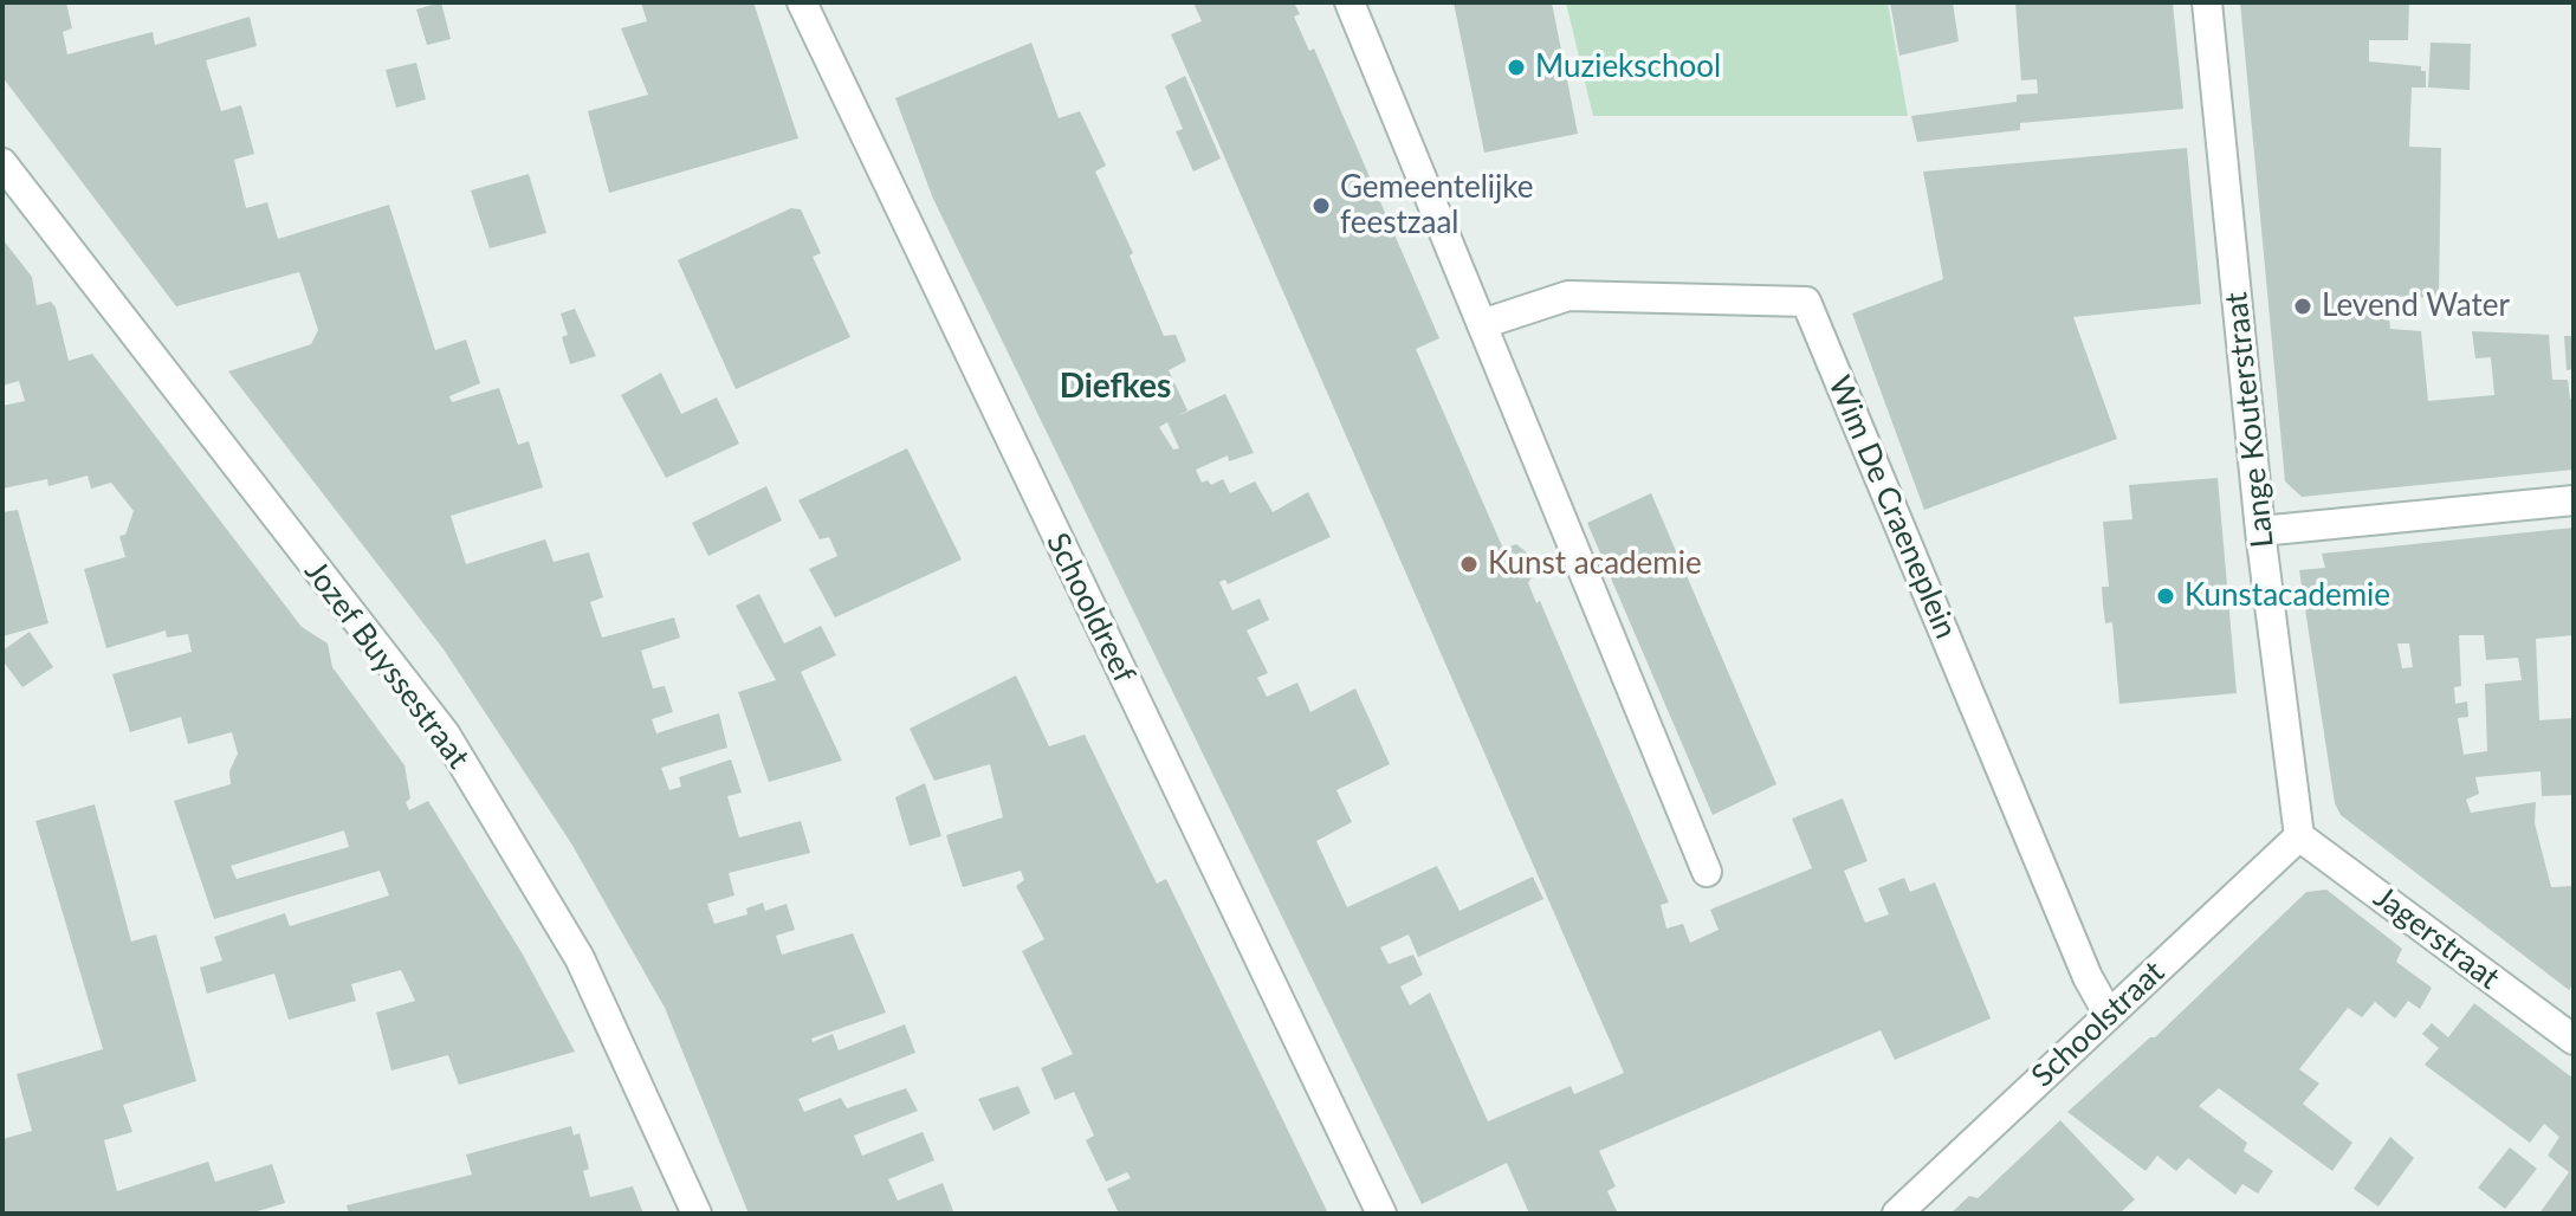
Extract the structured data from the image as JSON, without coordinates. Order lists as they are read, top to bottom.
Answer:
{
  "streets": {
    "street": [
      "Lange Kouterstraat",
      "Wim De Craeneplein",
      "Schooldreef",
      "Jozef Buyssestraat",
      "Jagerstraat",
      "Schoolstraat"
    ]
  },
  "crossings": [
    ["Lange Kouterstraat", "Jagerstraat"],
    ["Lange Kouterstraat", "Schoolstraat"],
    ["Wim De Craeneplein", "Schoolstraat"],
    ["Jagerstraat", "Schoolstraat"]
  ],
  "districts": ["Diefkes"],
  "places": [
    "Muziekschool",
    "Gemeentelijke feestzaal",
    "Levend Water",
    "Kunst academie",
    "Kunstacademie"
  ]
}
